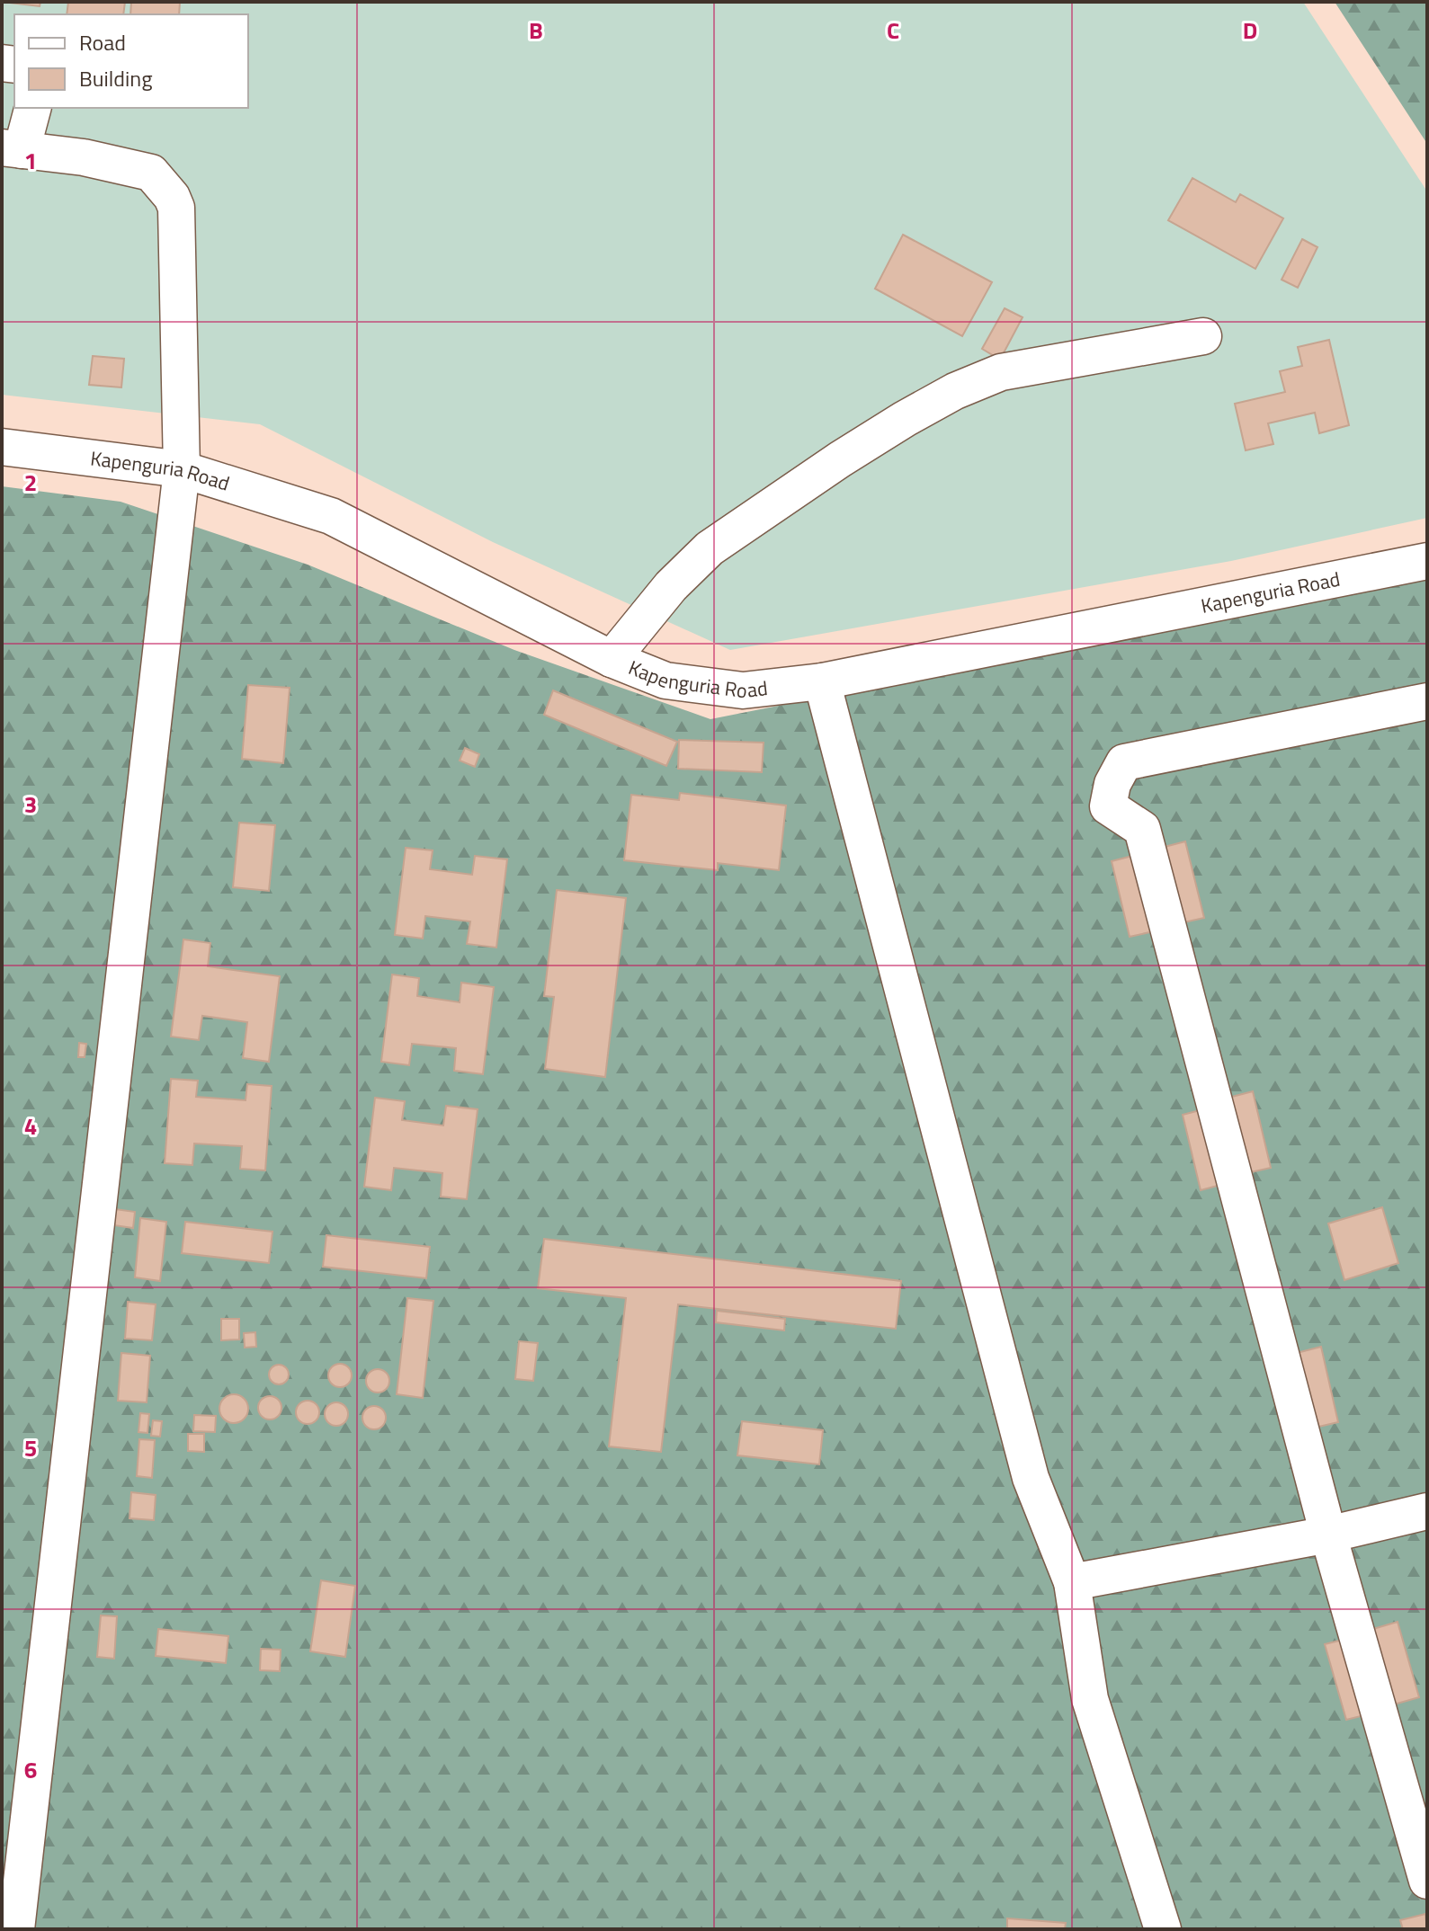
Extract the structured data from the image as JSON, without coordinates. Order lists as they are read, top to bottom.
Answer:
{
  "streets": {
    "street": ["Kapenguria Road"]
  },
  "legend": ["Road", "Building"],
  "grid": {
    "columns": ["B", "C", "D"],
    "rows": [
      "1",
      "2",
      "3",
      "4",
      "5",
      "6"
    ]
  }
}
